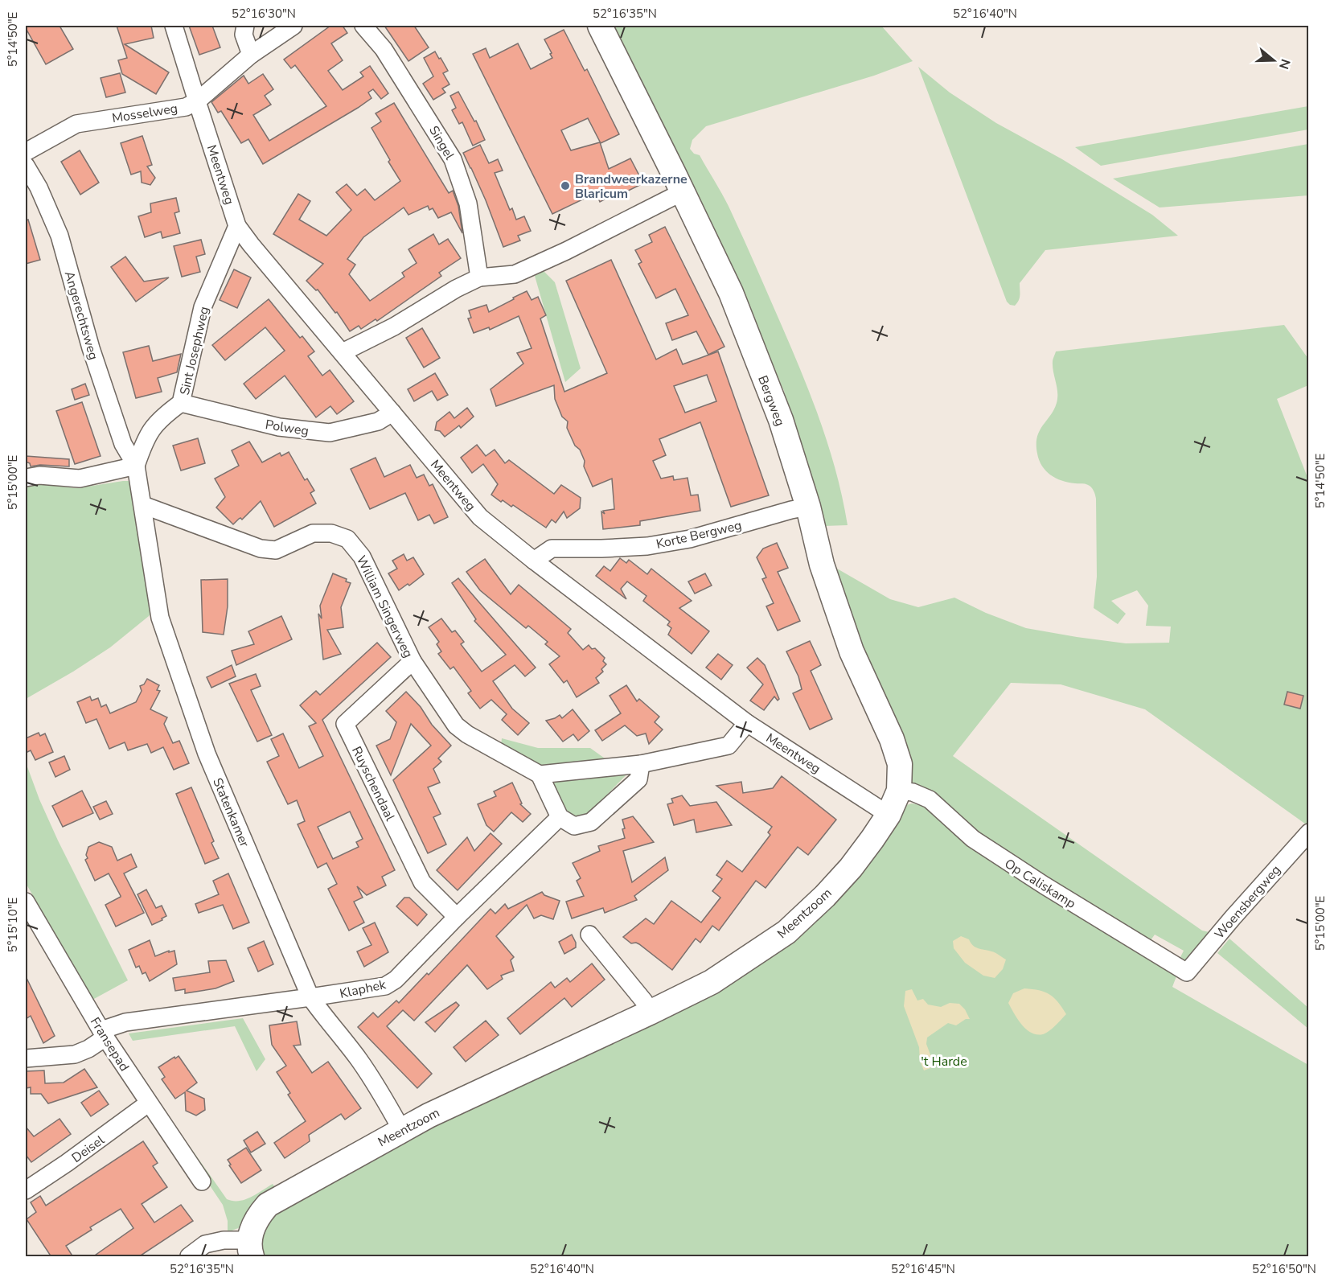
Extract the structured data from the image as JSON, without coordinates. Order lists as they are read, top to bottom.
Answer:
{
  "streets": {
    "street": [
      "Mosselweg",
      "Singel",
      "Meentweg",
      "Angerechtsweg",
      "Sint Josephweg",
      "Bergweg",
      "Polweg",
      "Korte Bergweg",
      "William Singerweg",
      "Ruyschendaal",
      "Statenkamer",
      "Op Caliskamp",
      "Woensbergweg",
      "Meentzoom",
      "Klaphek",
      "Fransepad",
      "Deisel"
    ]
  },
  "crossings": [
    ["Mosselweg", "Meentweg"],
    ["Meentweg", "Sint Josephweg"],
    ["Meentweg", "Polweg"],
    ["Meentweg", "Korte Bergweg"],
    ["Meentweg", "Meentzoom"],
    ["Angerechtsweg", "Sint Josephweg"],
    ["Angerechtsweg", "Statenkamer"],
    ["Sint Josephweg", "Polweg"],
    ["Sint Josephweg", "Statenkamer"],
    ["Bergweg", "Korte Bergweg"],
    ["Bergweg", "Op Caliskamp"],
    ["Bergweg", "Meentzoom"],
    ["William Singerweg", "Ruyschendaal"],
    ["William Singerweg", "Statenkamer"],
    ["Ruyschendaal", "Klaphek"],
    ["Statenkamer", "Meentzoom"],
    ["Statenkamer", "Klaphek"],
    ["Op Caliskamp", "Woensbergweg"],
    ["Op Caliskamp", "Meentzoom"],
    ["Klaphek", "Fransepad"],
    ["Fransepad", "Deisel"]
  ],
  "parks": ["'t Harde"],
  "places": ["Brandweerkazerne Blaricum"],
  "north": "right",
  "coordinates": [
    "52°16'30\"N",
    "52°16'35\"N",
    "52°16'40\"N",
    "5°14'50\"E",
    "5°15'00\"E",
    "5°15'10\"E",
    "52°16'45\"N",
    "52°16'50\"N"
  ]
}
